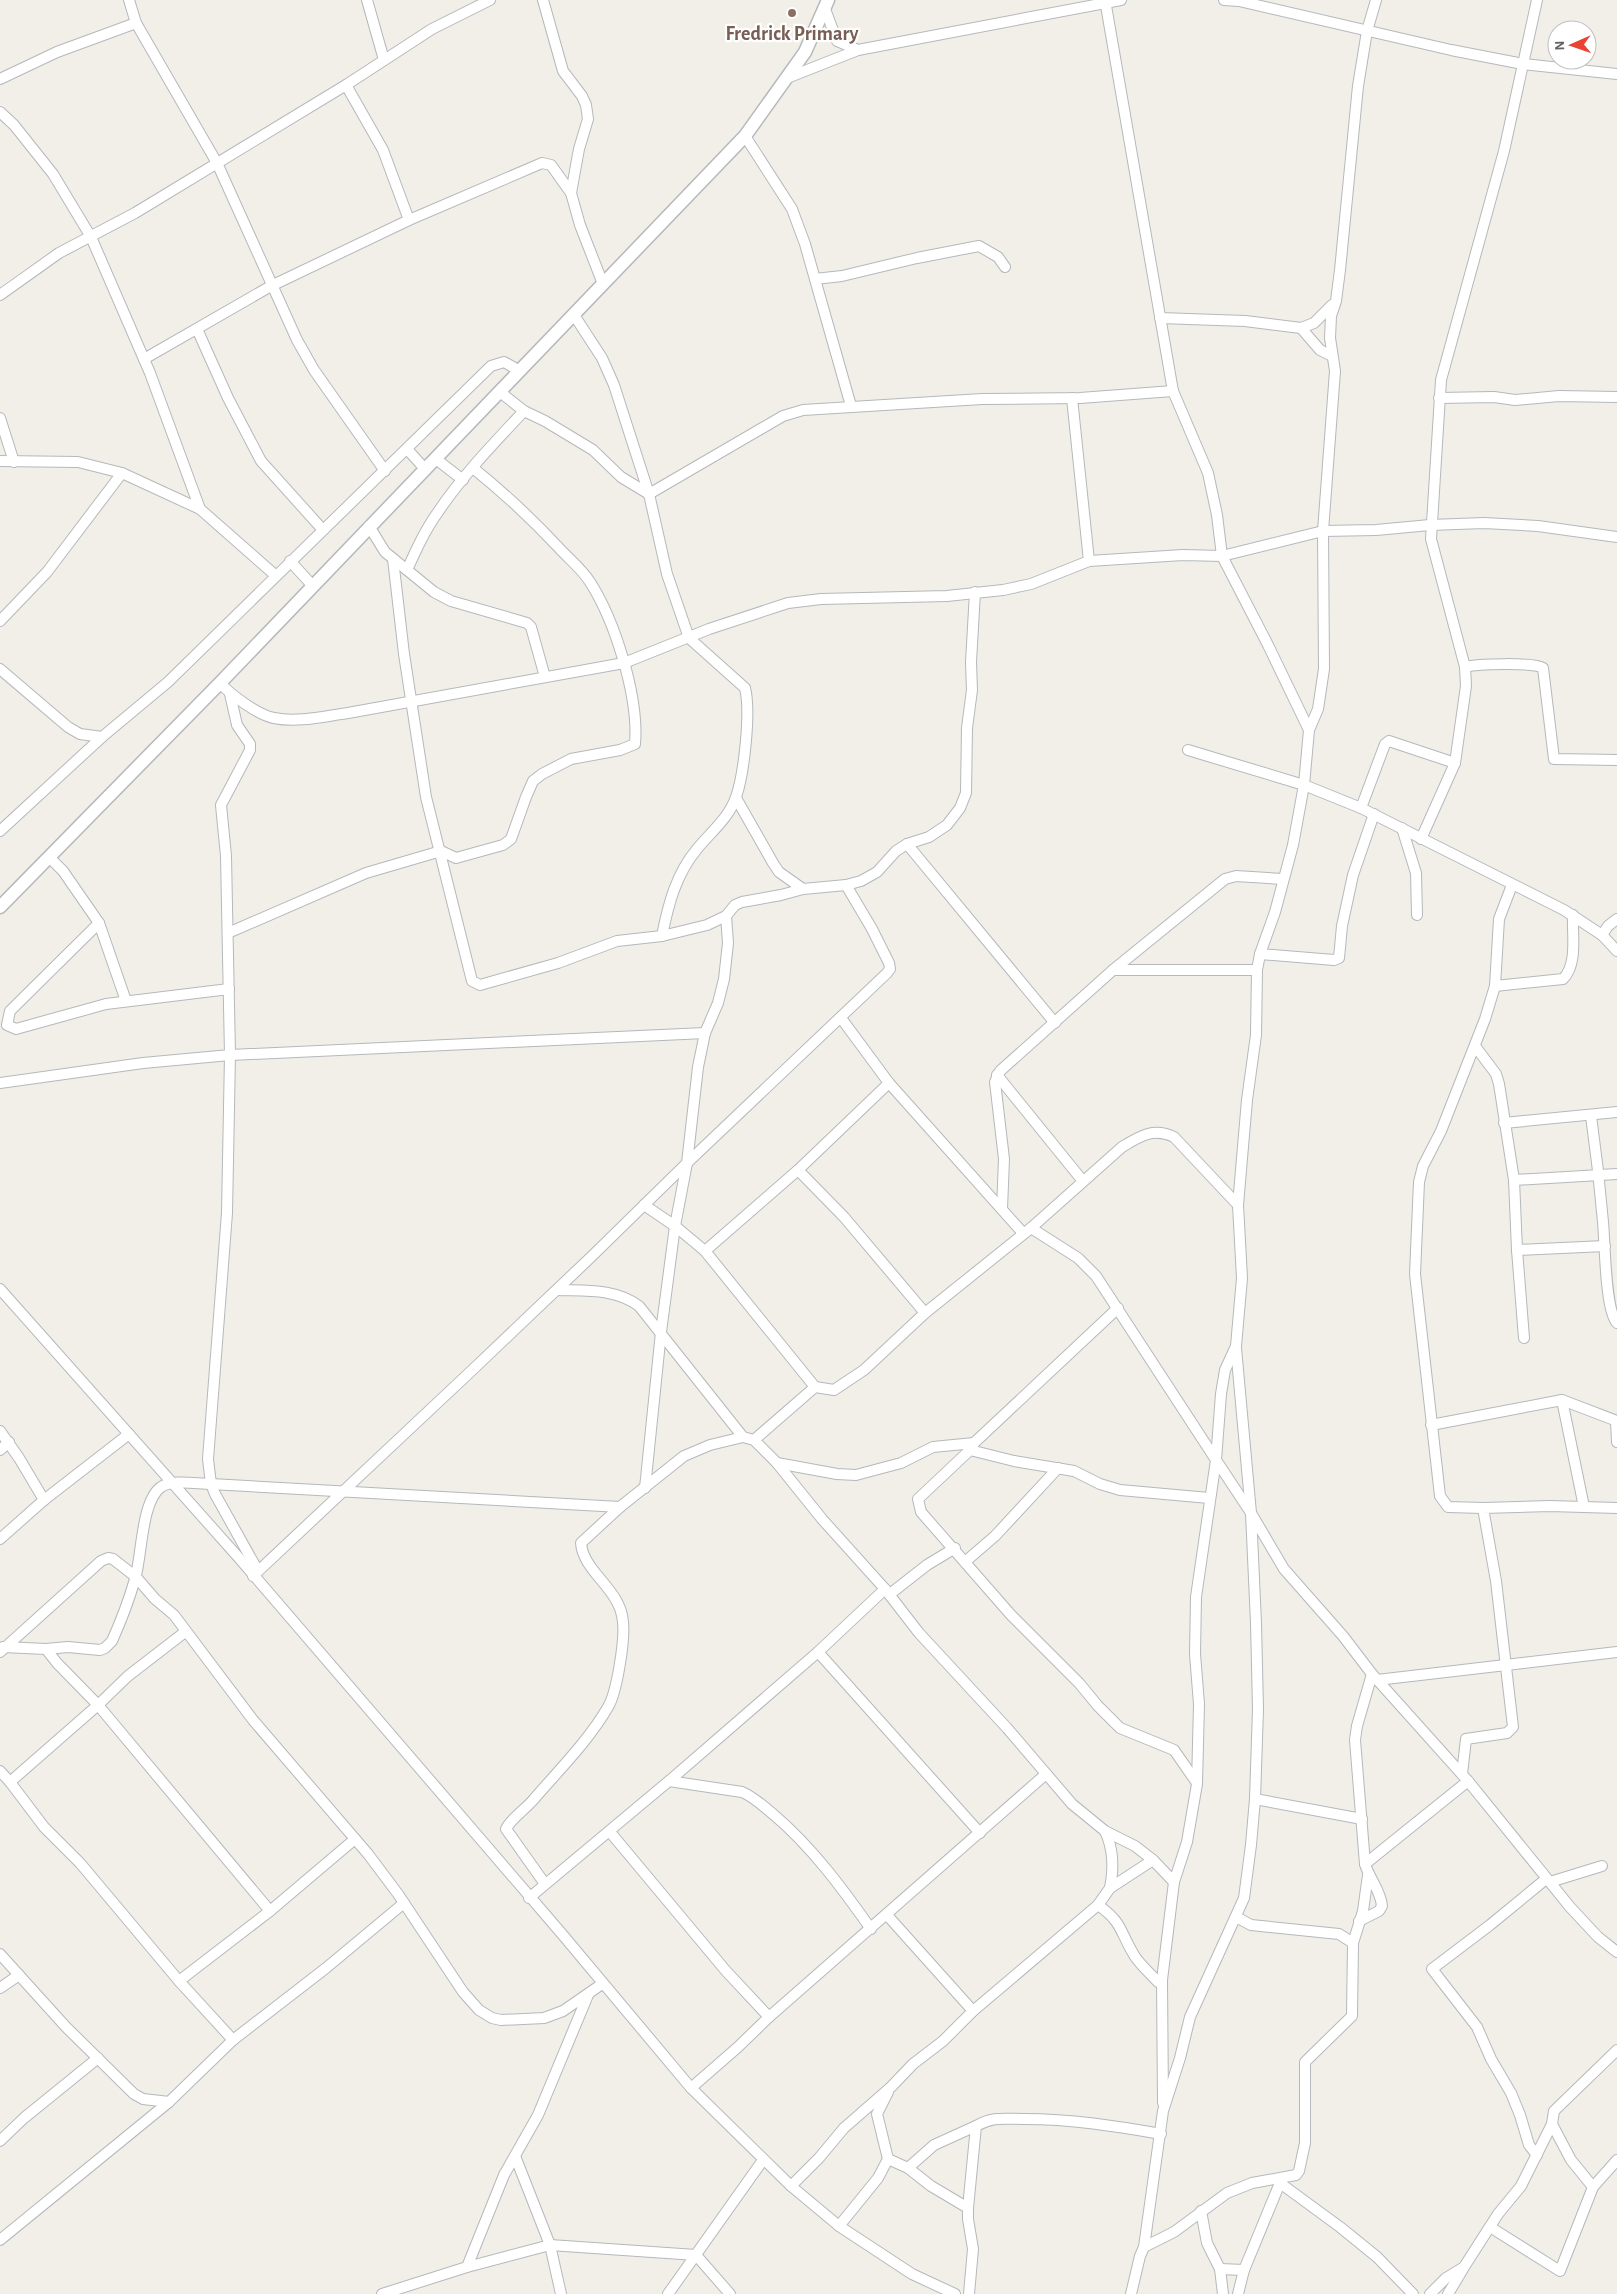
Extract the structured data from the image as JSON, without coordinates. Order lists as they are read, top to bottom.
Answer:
{
  "places": ["Fredrick Primary"],
  "north": "left"
}
